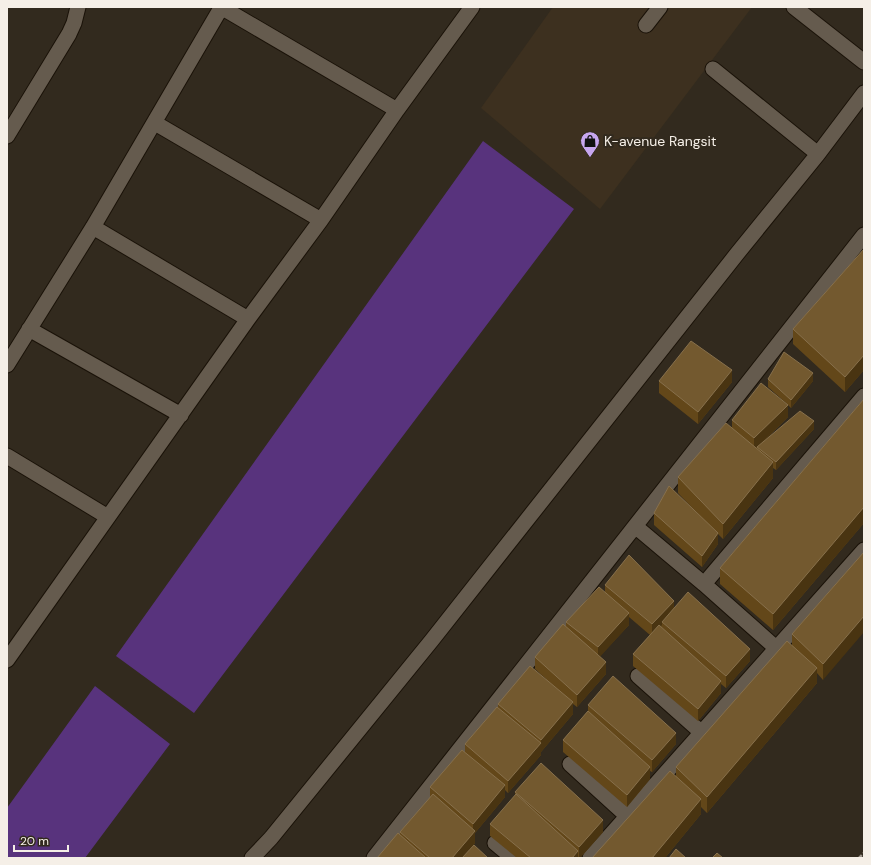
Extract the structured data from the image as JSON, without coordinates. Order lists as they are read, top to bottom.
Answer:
{
  "places": {
    "shop": ["K-avenue Rangsit"]
  },
  "scale_bar": "20 m"
}
